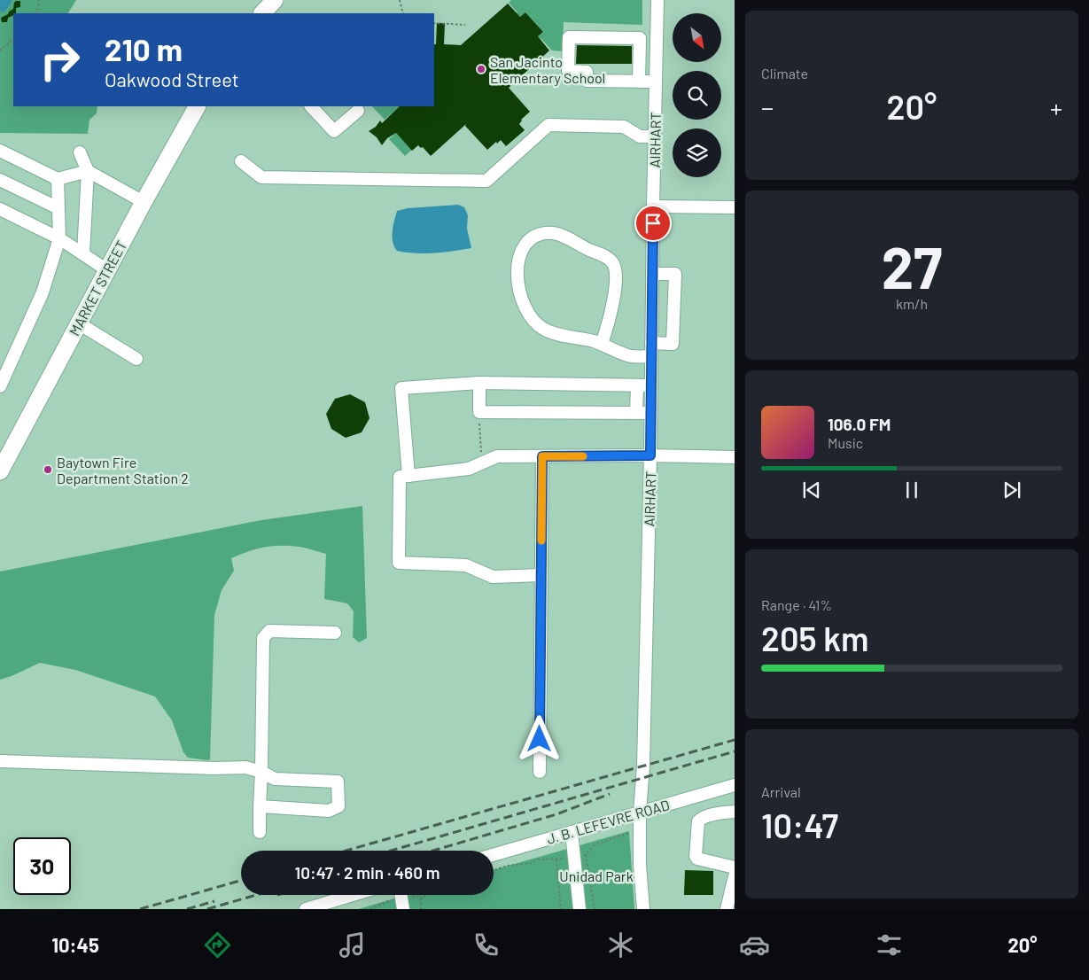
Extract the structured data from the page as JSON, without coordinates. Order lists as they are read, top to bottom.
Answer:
{
  "streets": {
    "main road": ["MARKET STREET"],
    "street": ["AIRHART", "J. B. LEFEVRE ROAD"]
  },
  "crossings": [
    ["AIRHART", "J. B. LEFEVRE ROAD"]
  ],
  "parks": ["Unidad Park"],
  "places": ["San Jacinto Elementary School", "Baytown Fire Department Station 2"],
  "north": "bottom right",
  "page": {
    "tile": [
      "Climate",
      ["27", "km/h"],
      ["Range · 41%", "205 km"],
      ["Arrival", "10:47"]
    ],
    "turn": ["210 m", "Oakwood Street"],
    "heat": ["−", "20°", "+"],
    "song": ["106.0 FM", "Music"],
    "limit": "30",
    "trip": "10:47 · 2 min · 460 m",
    "tabs": ["10:45", "20°"]
  }
}
